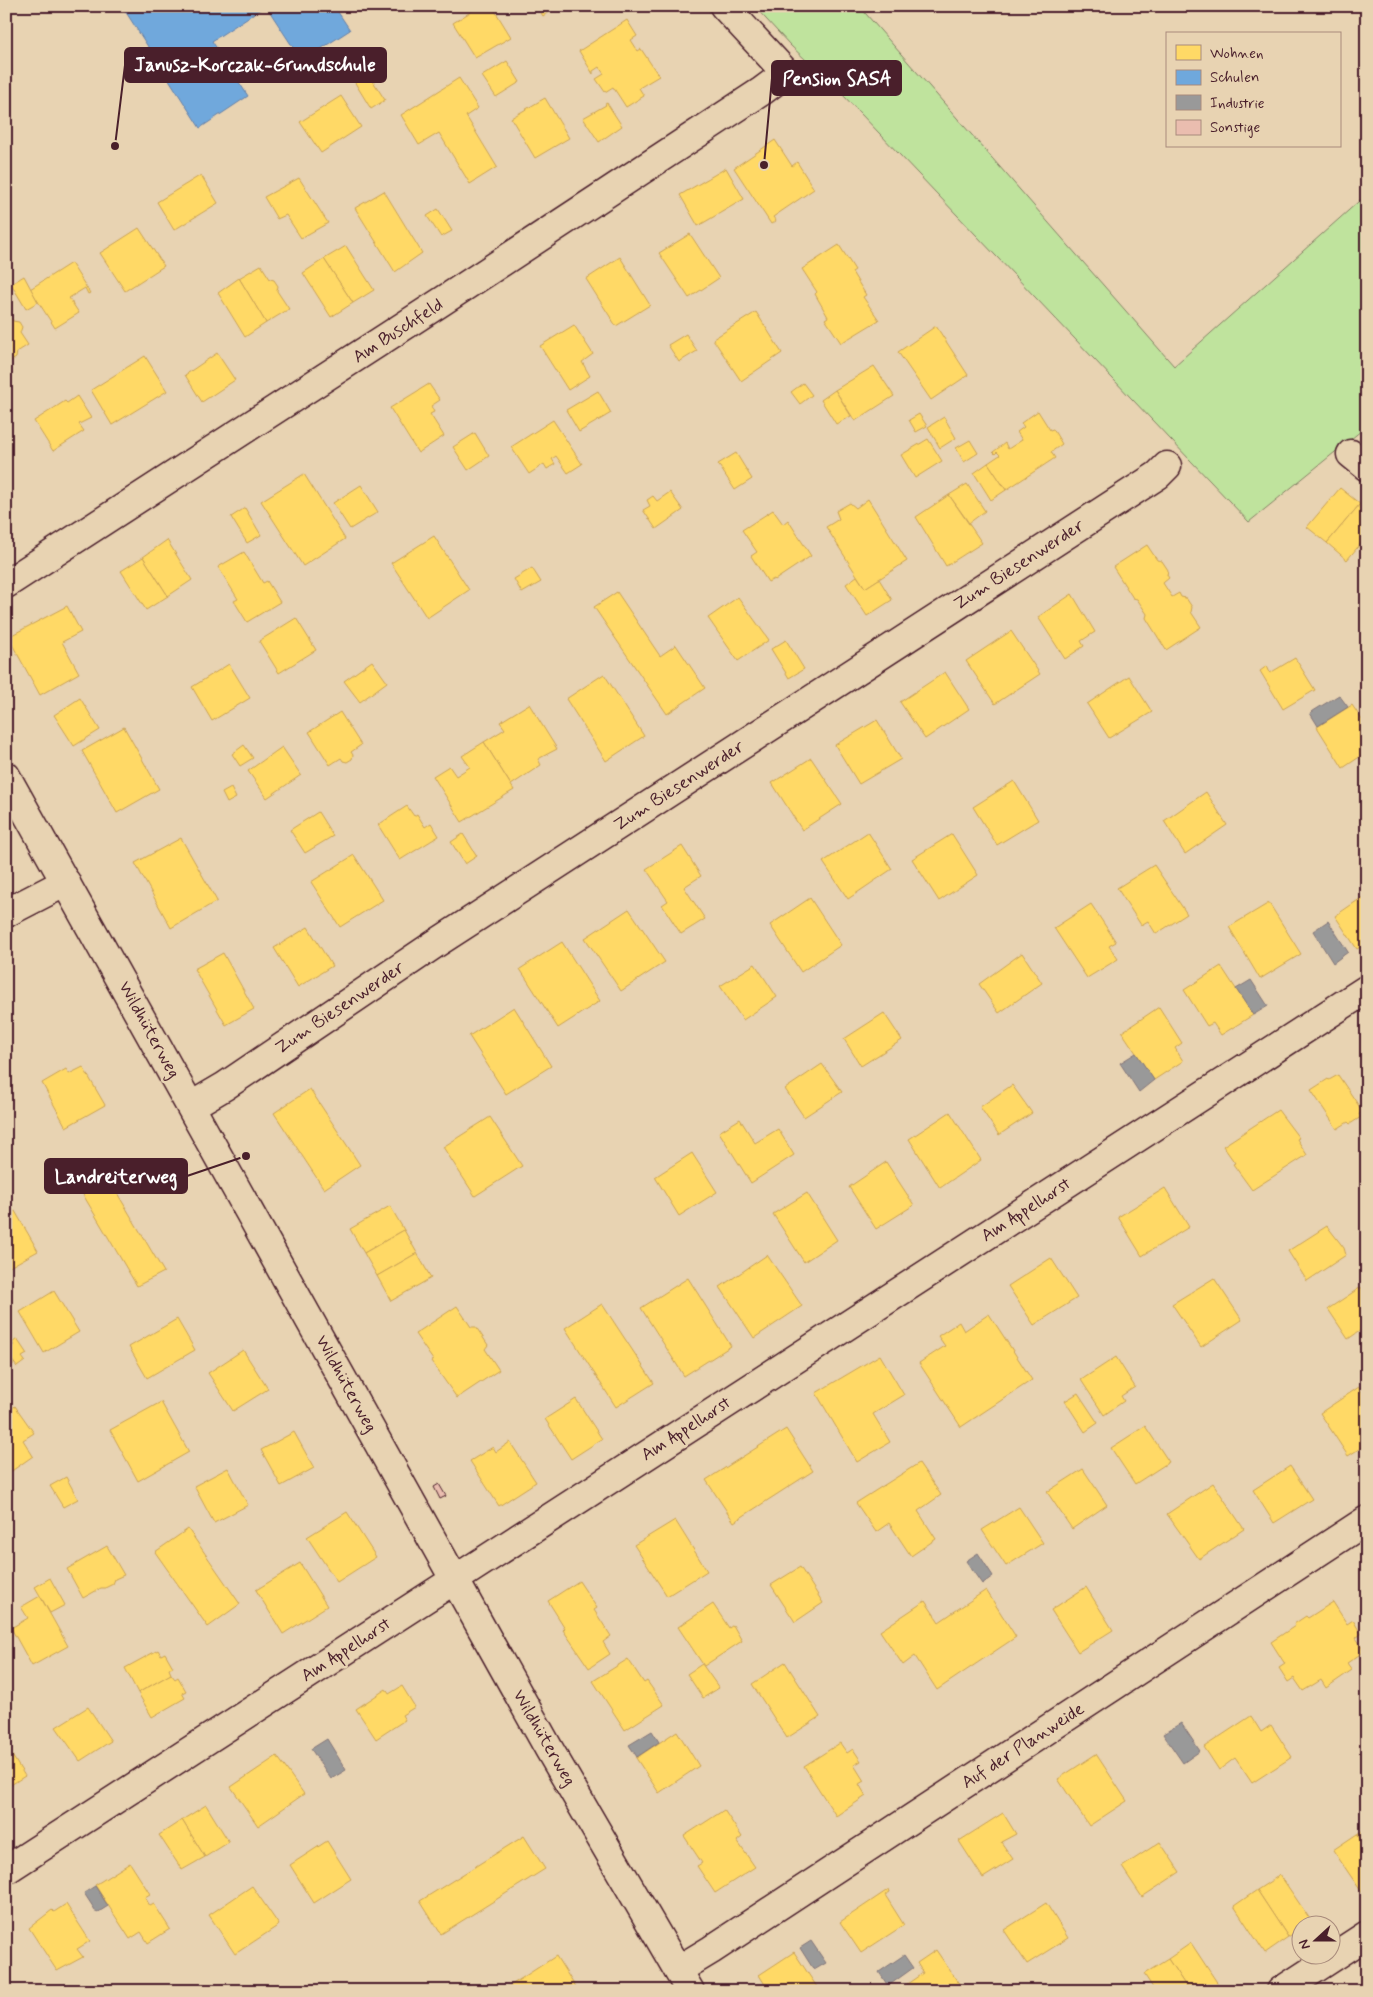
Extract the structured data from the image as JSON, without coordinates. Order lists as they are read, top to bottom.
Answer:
{
  "streets": {
    "street": [
      "Am Buschfeld",
      "Zum Biesenwerder",
      "Wildhüterweg",
      "Am Appelhorst",
      "Auf der Planweide"
    ]
  },
  "crossings": [
    ["Zum Biesenwerder", "Wildhüterweg"],
    ["Wildhüterweg", "Am Appelhorst"],
    ["Wildhüterweg", "Auf der Planweide"]
  ],
  "places": ["Janusz-Korczak-Grundschule", "Pension SASA", "Landreiterweg"],
  "legend": [
    "Wohnen",
    "Schulen",
    "Industrie",
    "Sonstige"
  ],
  "north": "left"
}
